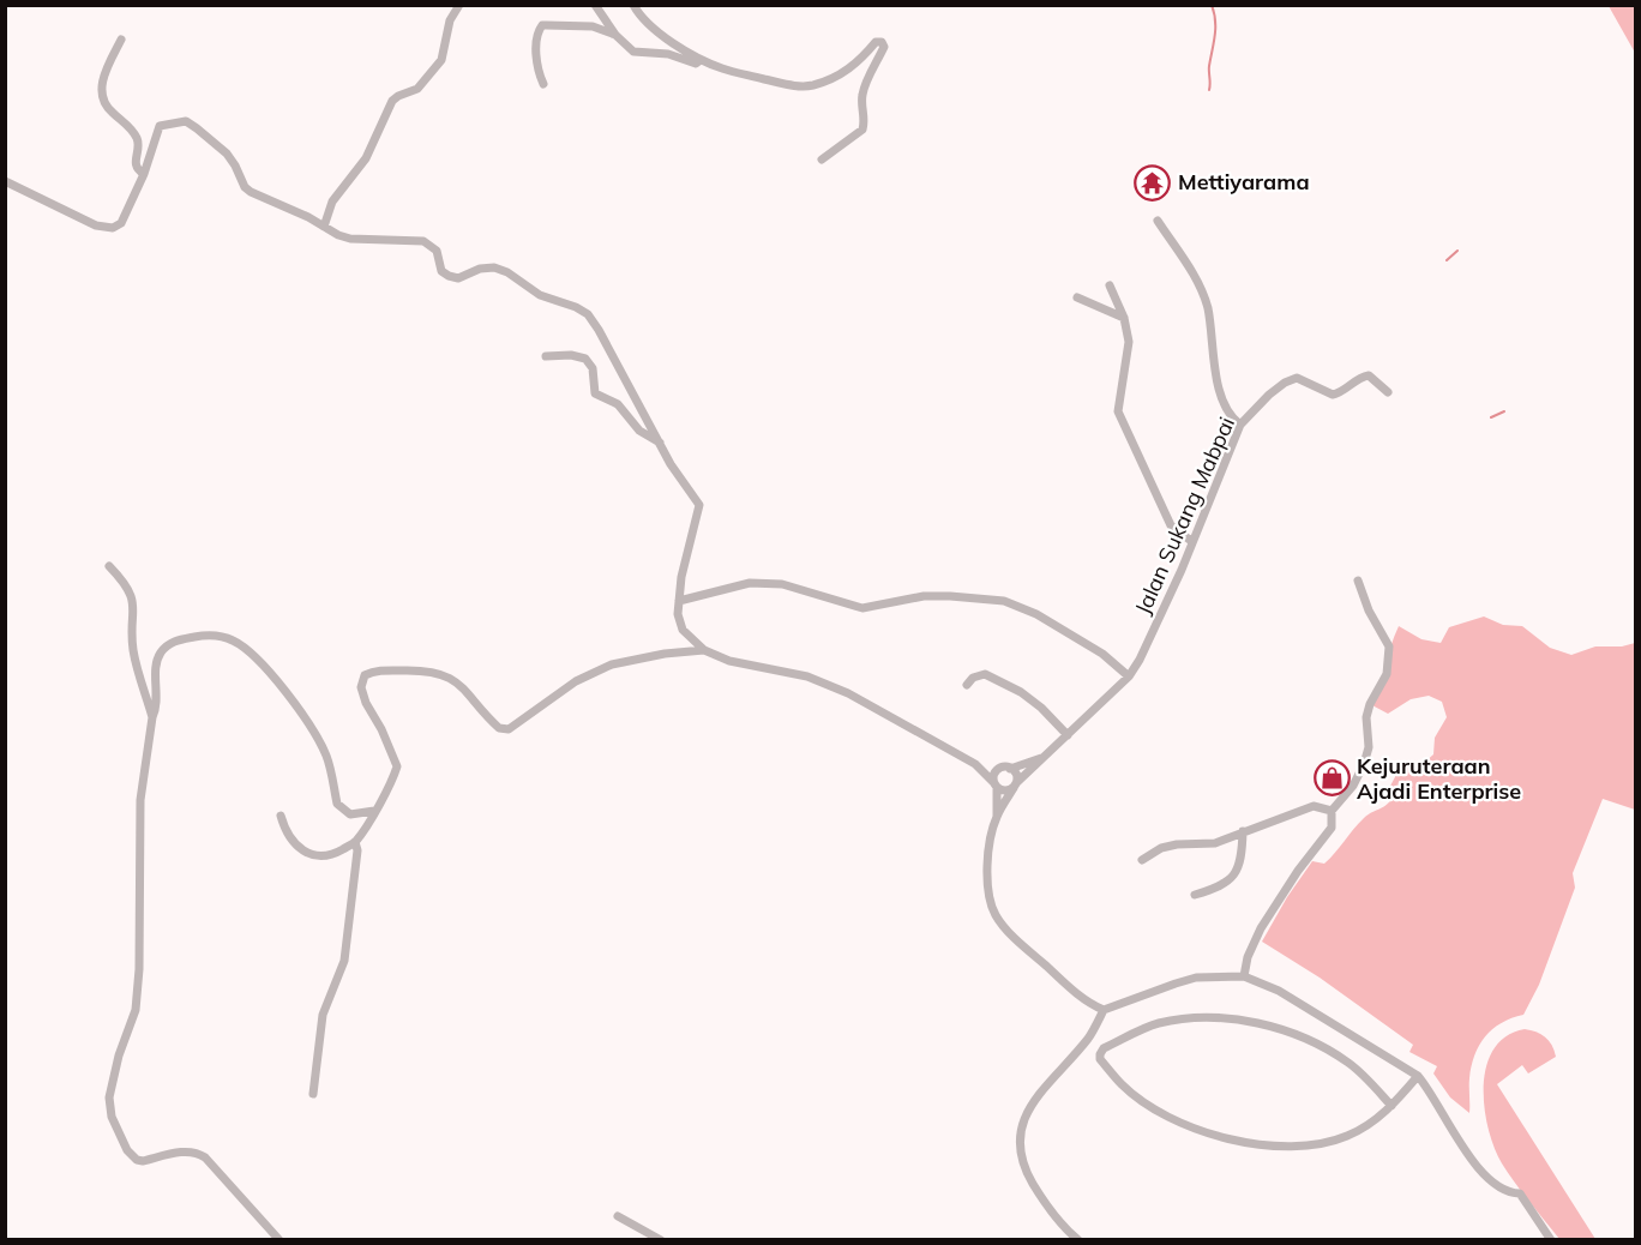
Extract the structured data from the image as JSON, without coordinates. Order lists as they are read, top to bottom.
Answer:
{
  "streets": {
    "street": ["Jalan Sukang Mabpai"]
  },
  "places": {
    "temple": ["Mettiyarama"],
    "shop": ["Kejuruteraan Ajadi Enterprise"]
  }
}
